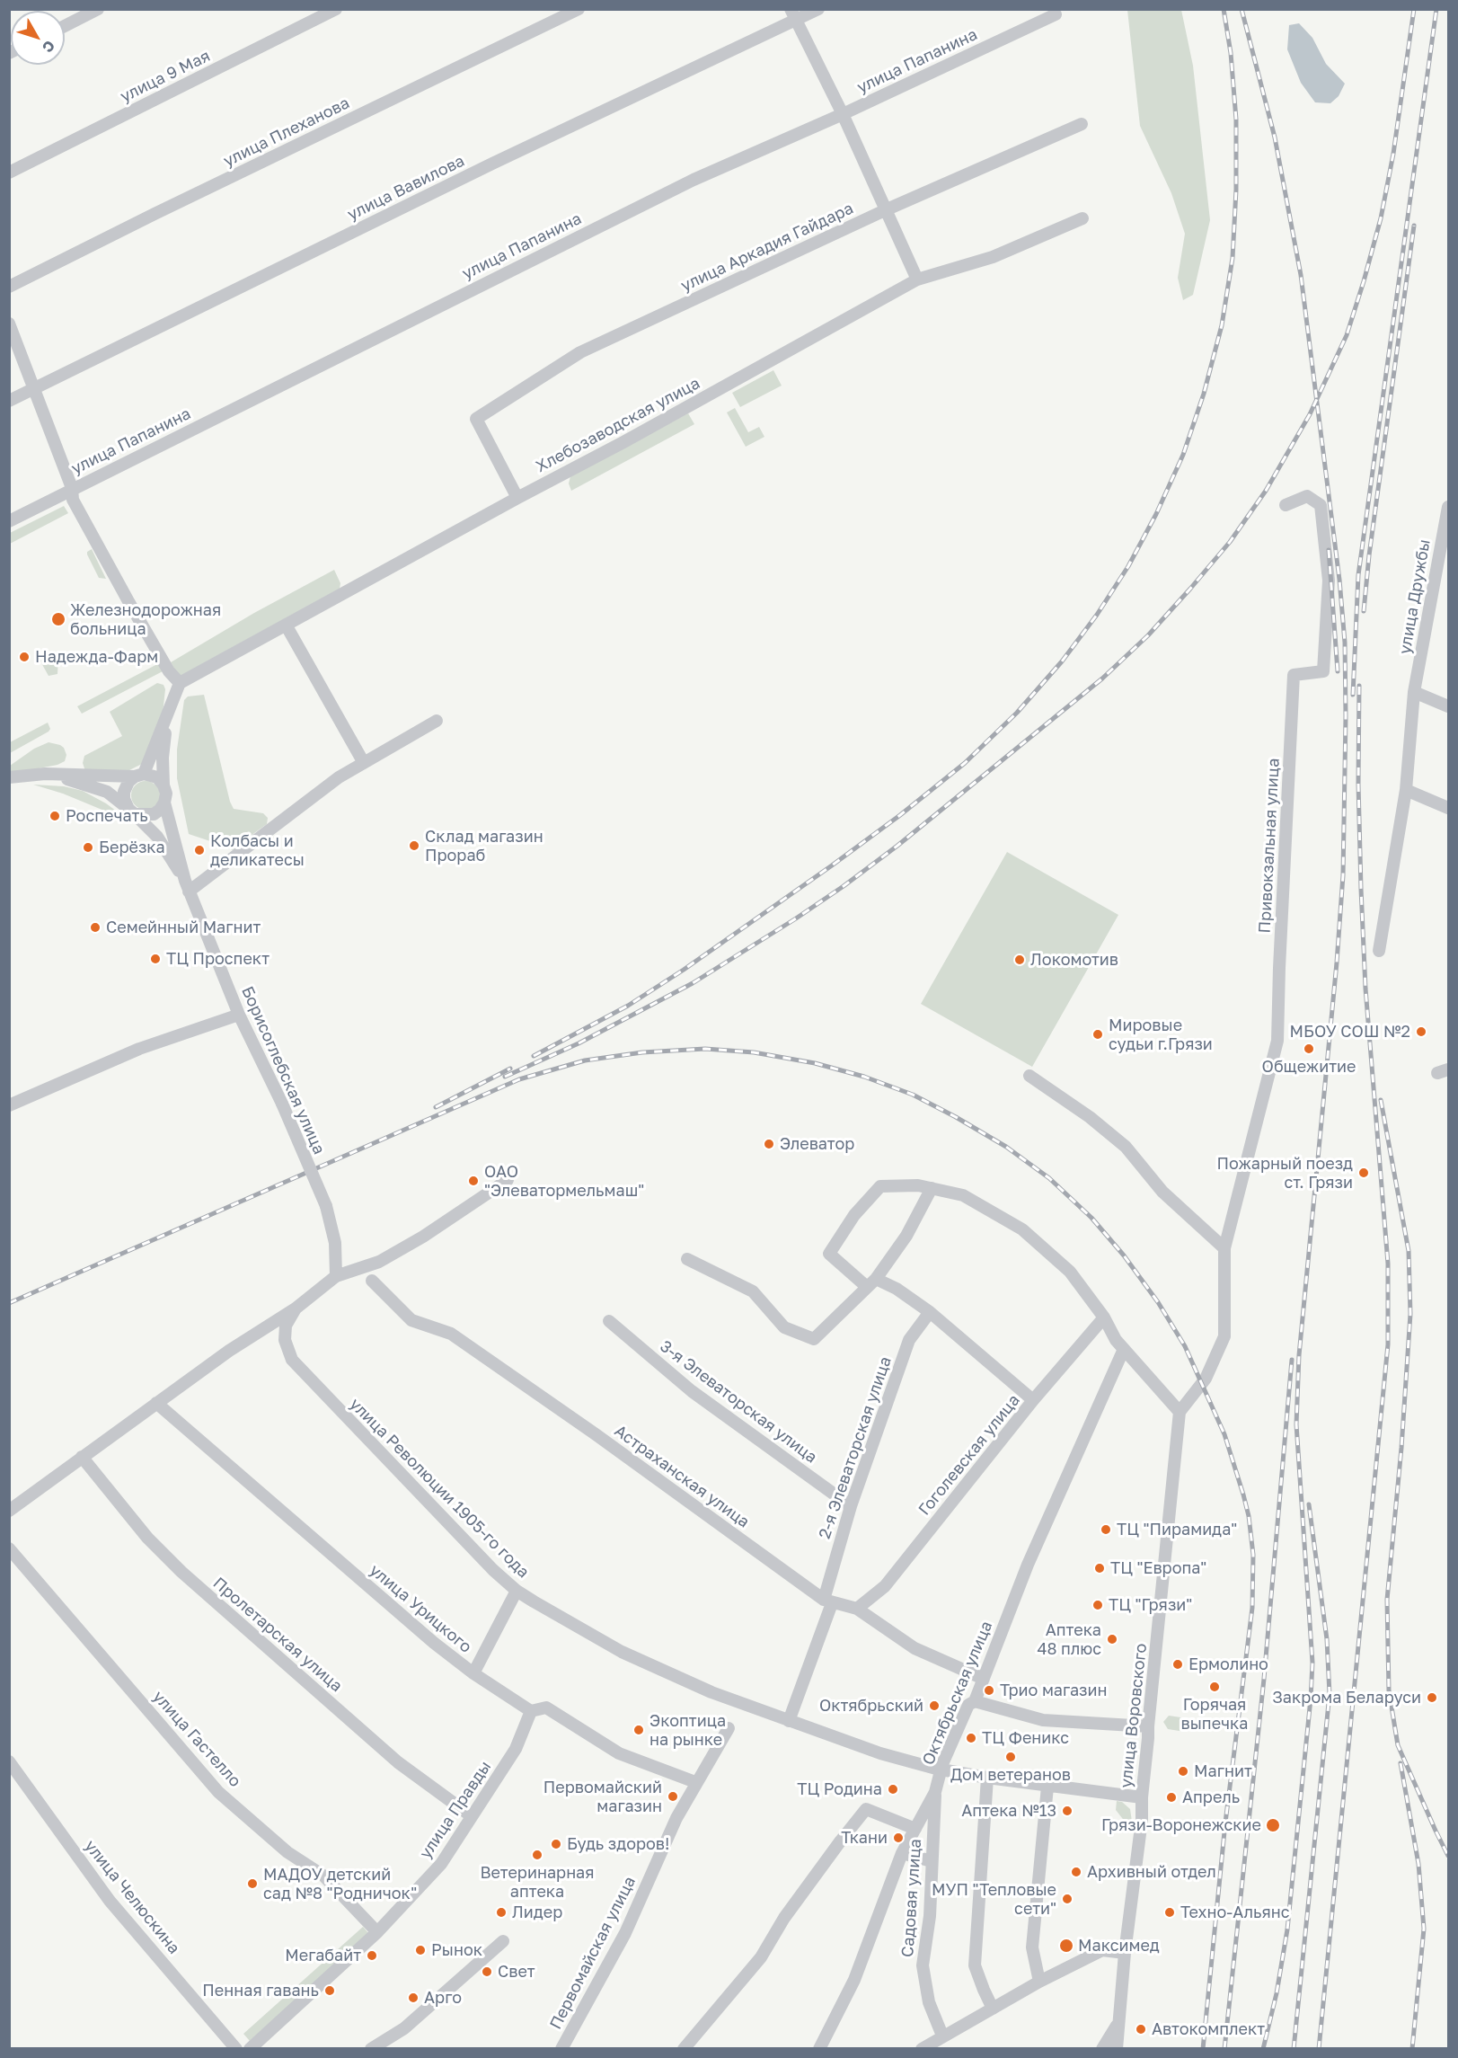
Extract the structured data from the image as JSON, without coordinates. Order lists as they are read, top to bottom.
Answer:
{
  "streets": {
    "street": [
      "улица Папанина",
      "улица 9 Мая",
      "улица Плеханова",
      "улица Вавилова",
      "улица Аркадия Гайдара",
      "Хлебозаводская улица",
      "улица Дружбы",
      "Привокзальная улица",
      "Борисоглебская улица",
      "3-я Элеваторская улица",
      "2-я Элеваторская улица",
      "Гоголевская улица",
      "Астраханская улица",
      "улица Революции 1905-го года",
      "улица Урицкого",
      "Пролетарская улица",
      "Октябрьская улица",
      "улица Воровского",
      "улица Гастелло",
      "улица Правды",
      "улица Челюскина",
      "Садовая улица",
      "Первомайская улица"
    ]
  },
  "crossings": [
    ["улица Аркадия Гайдара", "Хлебозаводская улица"],
    ["Привокзальная улица", "улица Воровского"],
    ["3-я Элеваторская улица", "2-я Элеваторская улица"],
    ["2-я Элеваторская улица", "Астраханская улица"],
    ["2-я Элеваторская улица", "улица Революции 1905-го года"],
    ["Гоголевская улица", "Астраханская улица"],
    ["Астраханская улица", "Октябрьская улица"],
    ["улица Революции 1905-го года", "Октябрьская улица"],
    ["улица Революции 1905-го года", "улица Воровского"],
    ["улица Урицкого", "улица Правды"],
    ["улица Урицкого", "Первомайская улица"],
    ["Пролетарская улица", "улица Правды"],
    ["Октябрьская улица", "Садовая улица"],
    ["улица Гастелло", "улица Правды"]
  ],
  "places": [
    "Железнодорожная больница",
    "Надежда-Фарм",
    "Роспечать",
    "Склад магазин Прораб",
    "Берёзка",
    "Колбасы и деликатесы",
    "Семейнный Магнит",
    "ТЦ Проспект",
    "Локомотив",
    "МБОУ СОШ №2",
    "Мировые судьи г.Грязи",
    "Общежитие",
    "Элеватор",
    "Пожарный поезд ст. Грязи",
    "ОАО \"Элеватормельмаш\"",
    "ТЦ \"Пирамида\"",
    "ТЦ \"Европа\"",
    "ТЦ \"Грязи\"",
    "Аптека 48 плюс",
    "Ермолино",
    "Горячая выпечка",
    "Трио магазин",
    "Закрома Беларуси",
    "Октябрьский",
    "Экоптица на рынке",
    "ТЦ Феникс",
    "Дом ветеранов",
    "Магнит",
    "ТЦ Родина",
    "Первомайский магазин",
    "Апрель",
    "Аптека №13",
    "Грязи-Воронежские",
    "Ткани",
    "Будь здоров!",
    "Ветеринарная аптека",
    "Архивный отдел",
    "МАДОУ детский сад №8 \"Родничок\"",
    "МУП \"Тепловые сети\"",
    "Лидер",
    "Техно-Альянс",
    "Максимед",
    "Рынок",
    "Мегабайт",
    "Свет",
    "Пенная гавань",
    "Арго",
    "Автокомплект"
  ],
  "north": "bottom right"
}
